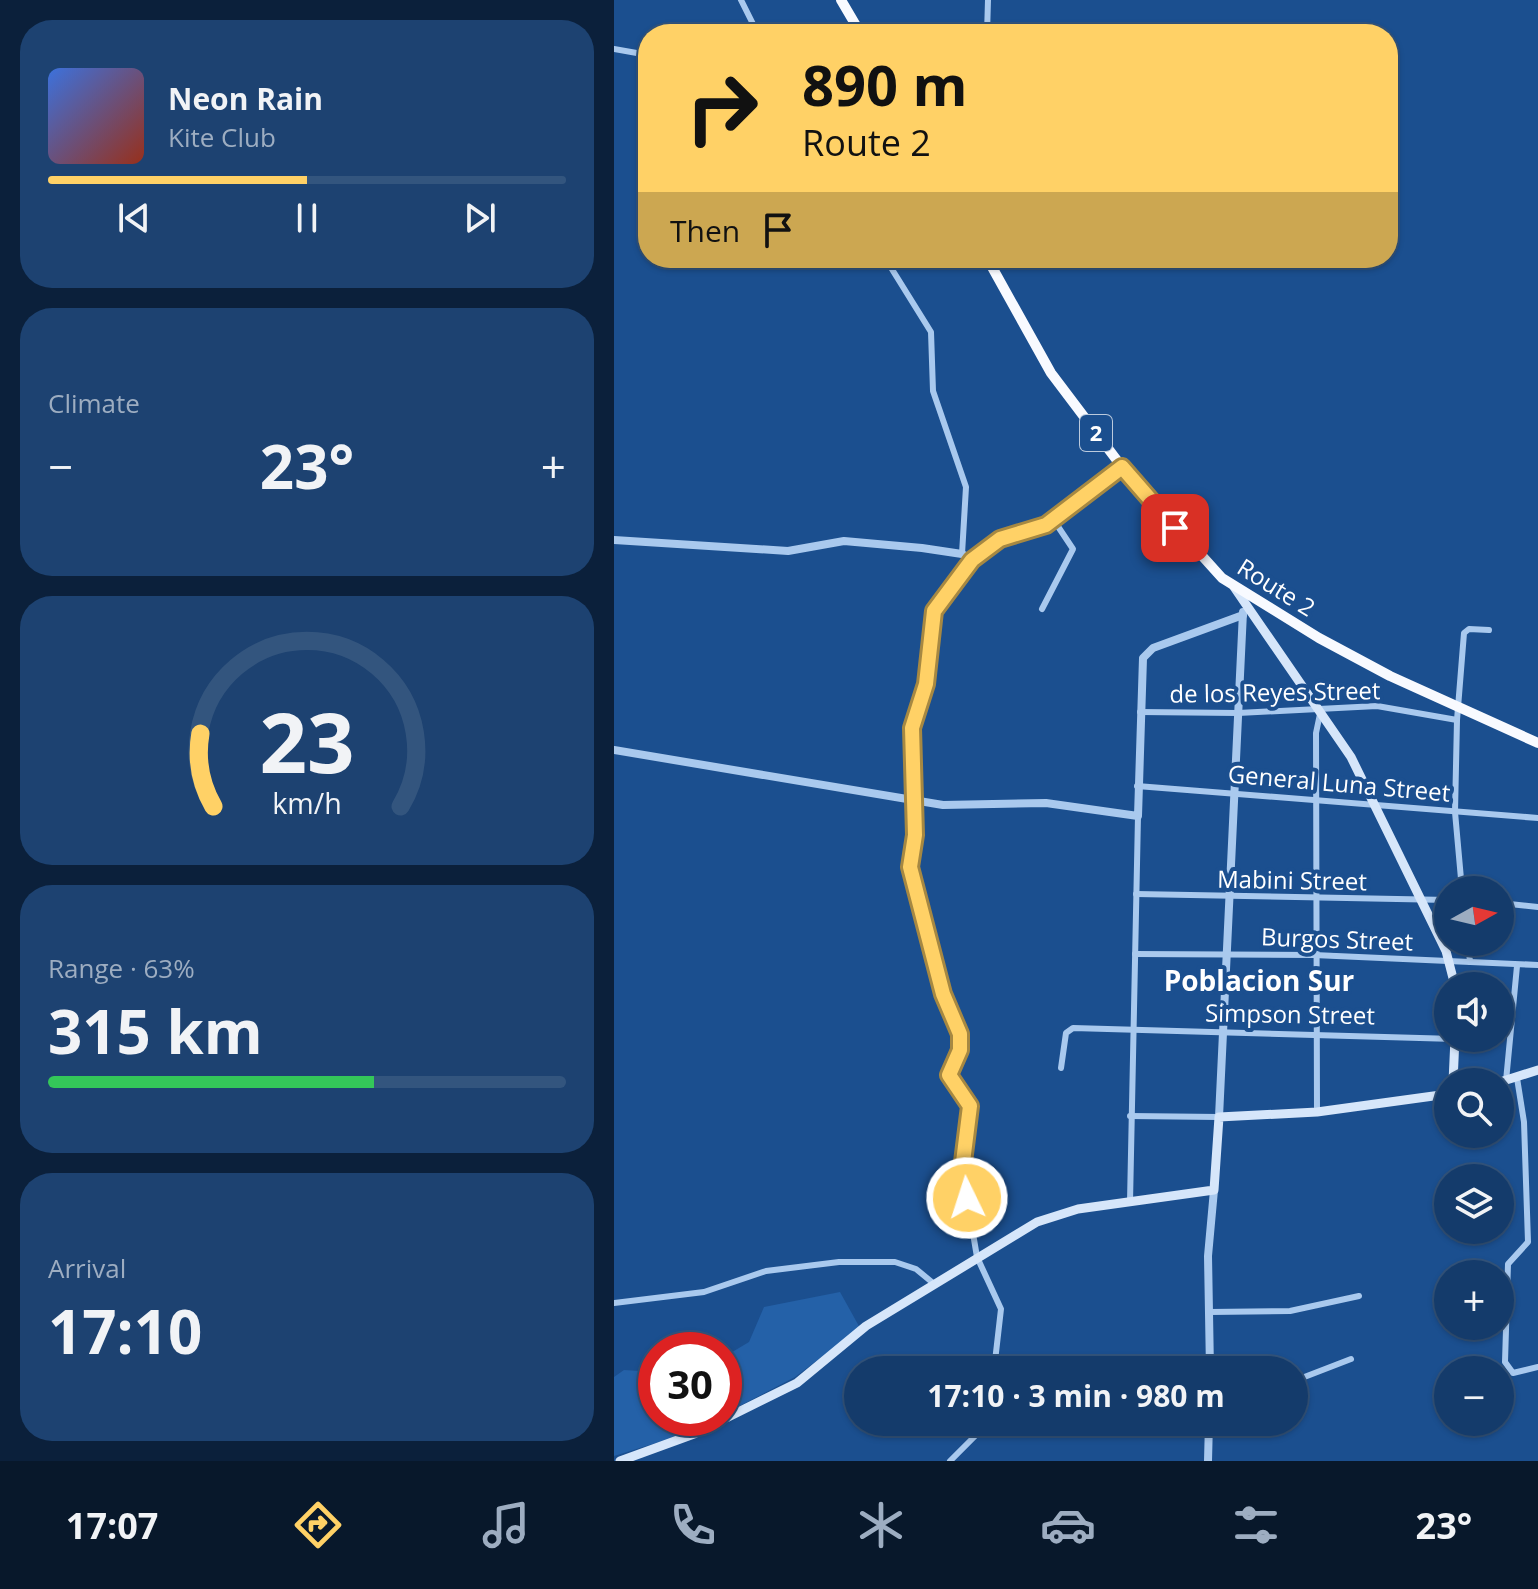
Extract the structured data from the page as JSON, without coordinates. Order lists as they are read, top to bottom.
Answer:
{
  "streets": {
    "highway": ["2", "Route 2"],
    "street": [
      "de los Reyes Street",
      "General Luna Street",
      "Mabini Street",
      "Burgos Street",
      "Simpson Street"
    ]
  },
  "districts": ["Poblacion Sur"],
  "north": "right",
  "page": {
    "turn": ["890 m", "Route 2"],
    "song": ["Neon Rain", "Kite Club"],
    "then": "Then",
    "tile": [
      "Climate",
      ["Range · 63%", "315 km"],
      ["Arrival", "17:10"]
    ],
    "heat": ["−", "23°", "+"],
    "map_buttons": ["+", "−"],
    "limit": "30",
    "trip": "17:10 · 3 min · 980 m",
    "tabs": ["17:07", "23°"],
    "gauge": ["23", "km/h"]
  }
}
